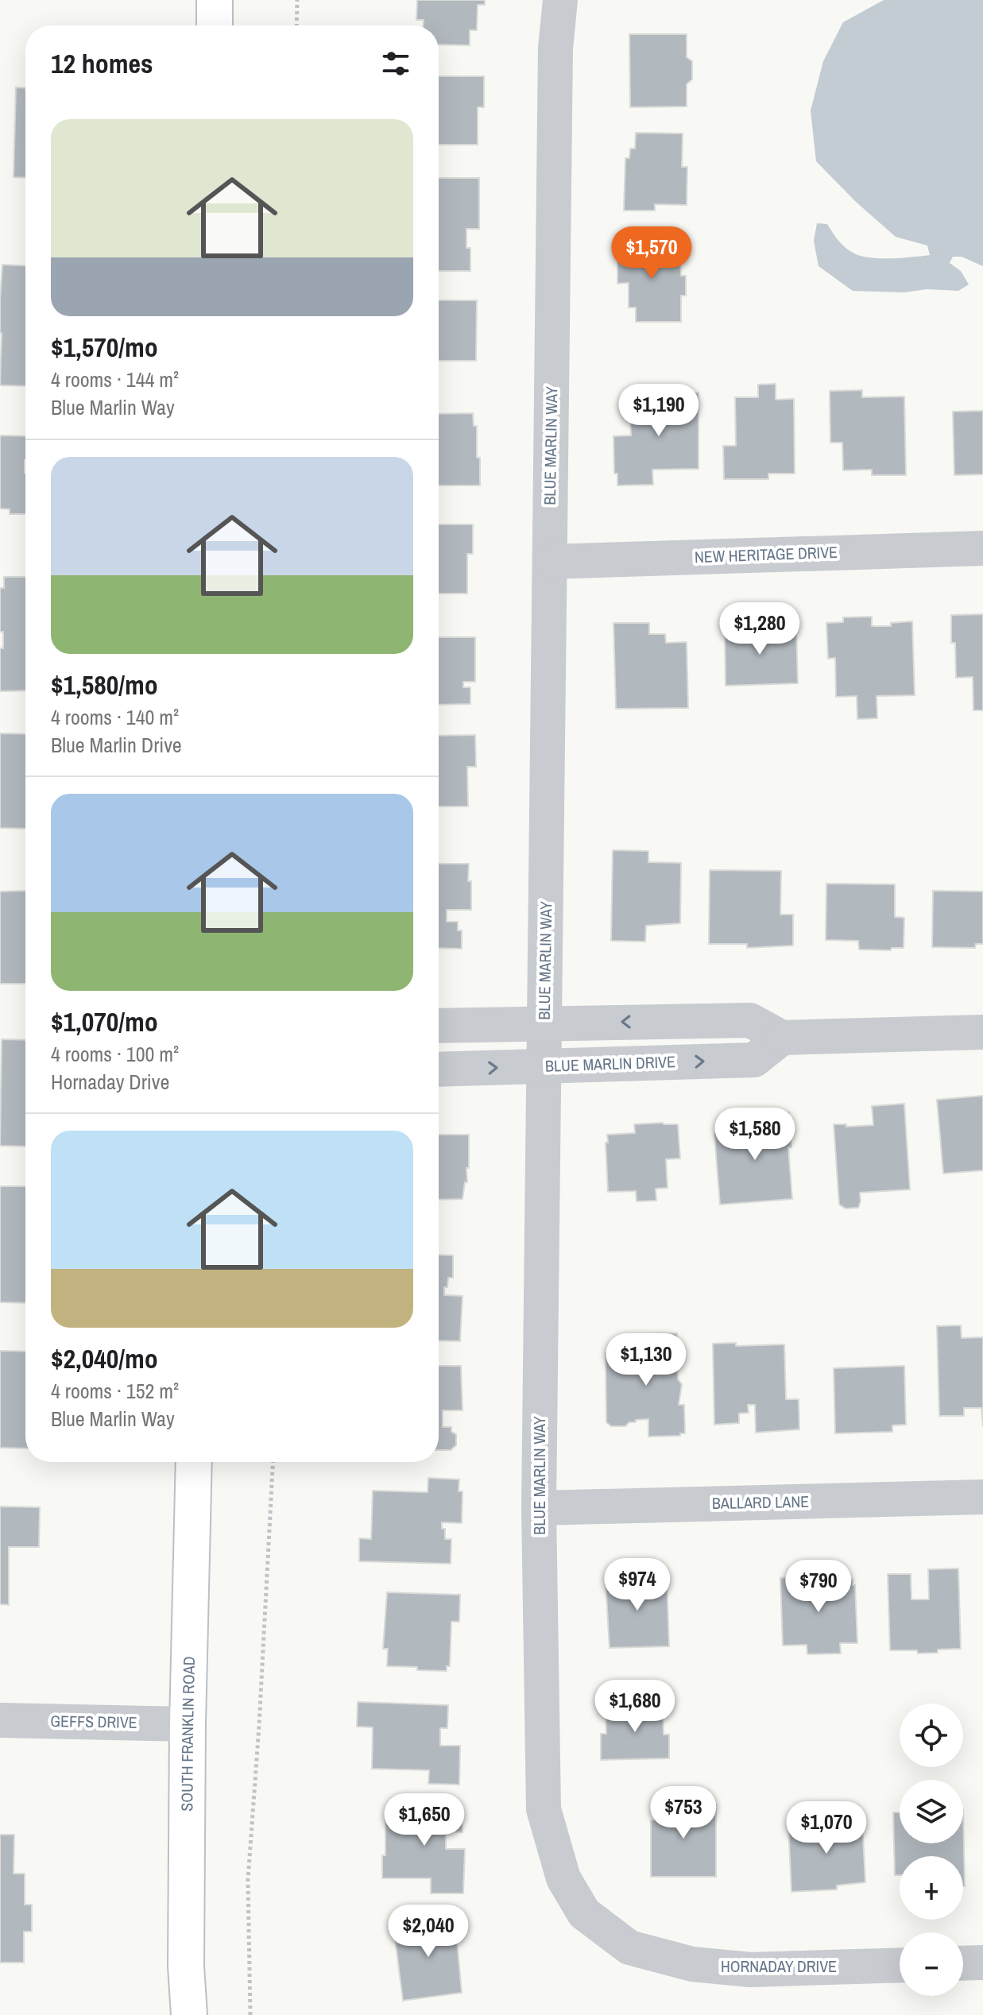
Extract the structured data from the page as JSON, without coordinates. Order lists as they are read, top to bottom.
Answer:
{
  "streets": {
    "main road": ["SOUTH FRANKLIN ROAD"],
    "street": [
      "BLUE MARLIN WAY",
      "NEW HERITAGE DRIVE",
      "BLUE MARLIN DRIVE",
      "BALLARD LANE",
      "GEFFS DRIVE",
      "HORNADAY DRIVE"
    ]
  },
  "crossings": [
    ["BLUE MARLIN WAY", "NEW HERITAGE DRIVE"],
    ["BLUE MARLIN WAY", "BLUE MARLIN DRIVE"],
    ["BLUE MARLIN WAY", "BALLARD LANE"],
    ["BLUE MARLIN WAY", "HORNADAY DRIVE"],
    ["GEFFS DRIVE", "SOUTH FRANKLIN ROAD"]
  ],
  "page": {
    "heading": "12 homes",
    "list": [
      {
        "name": "$1,570/mo",
        "note": "4 rooms · 144 m² · Blue Marlin Way"
      },
      {
        "name": "$1,580/mo",
        "note": "4 rooms · 140 m² · Blue Marlin Drive"
      },
      {
        "name": "$1,070/mo",
        "note": "4 rooms · 100 m² · Hornaday Drive"
      },
      {
        "name": "$2,040/mo",
        "note": "4 rooms · 152 m² · Blue Marlin Way"
      }
    ],
    "price": [
      "$1,570",
      "$1,190",
      "$1,280",
      "$1,580",
      "$1,130",
      "$974",
      "$790",
      "$1,680",
      "$753",
      "$1,650",
      "$1,070",
      "$2,040"
    ],
    "map_buttons": ["+", "−"]
  }
}
